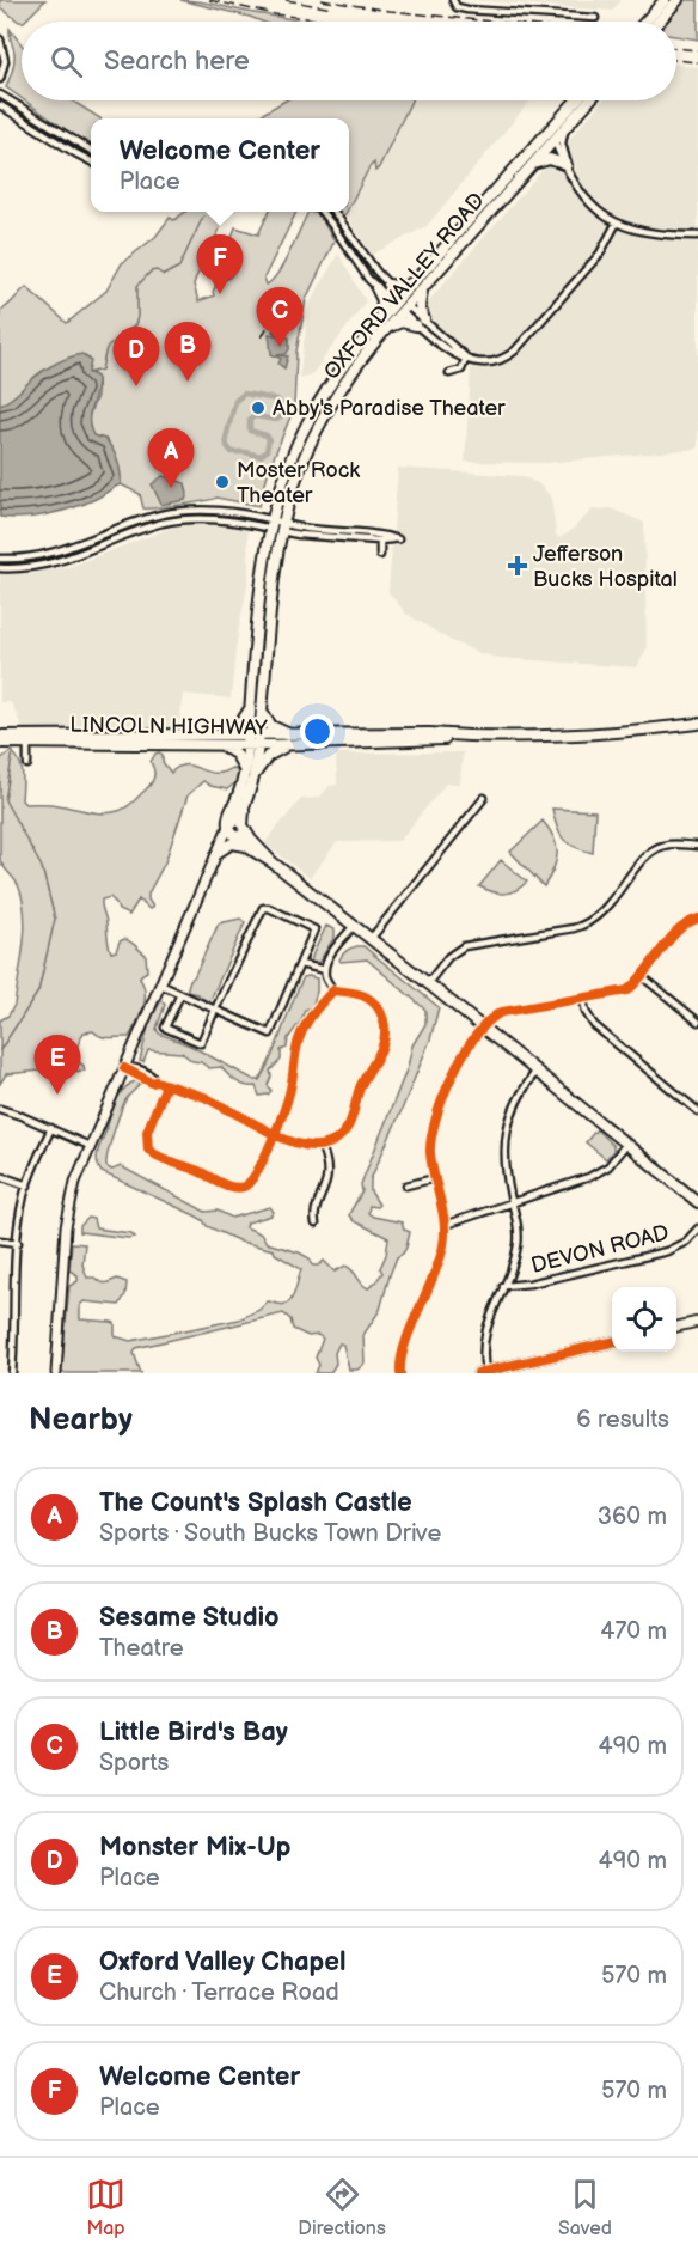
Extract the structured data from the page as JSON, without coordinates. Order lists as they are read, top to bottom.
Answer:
{
  "streets": {
    "main road": ["OXFORD VALLEY ROAD", "LINCOLN HIGHWAY"],
    "street": ["DEVON ROAD"]
  },
  "crossings": [
    ["OXFORD VALLEY ROAD", "LINCOLN HIGHWAY"]
  ],
  "places": {
    "other": ["Abby's Paradise Theater", "Moster Rock Theater"],
    "health": ["Jefferson Bucks Hospital"]
  },
  "page": {
    "search": "Search here",
    "popup": ["Welcome Center", "Place"],
    "pins": [
      "F",
      "C",
      "B",
      "D",
      "A",
      "E"
    ],
    "heading": ["Nearby", "6 results"],
    "list": [
      {
        "mark": "A",
        "name": "The Count's Splash Castle",
        "note": "Sports · South Bucks Town Drive",
        "value": "360 m"
      },
      {
        "mark": "B",
        "name": "Sesame Studio",
        "note": "Theatre",
        "value": "470 m"
      },
      {
        "mark": "C",
        "name": "Little Bird's Bay",
        "note": "Sports",
        "value": "490 m"
      },
      {
        "mark": "D",
        "name": "Monster Mix-Up",
        "note": "Place",
        "value": "490 m"
      },
      {
        "mark": "E",
        "name": "Oxford Valley Chapel",
        "note": "Church · Terrace Road",
        "value": "570 m"
      },
      {
        "mark": "F",
        "name": "Welcome Center",
        "note": "Place",
        "value": "570 m"
      }
    ],
    "nav": ["Map", "Directions", "Saved"]
  }
}
